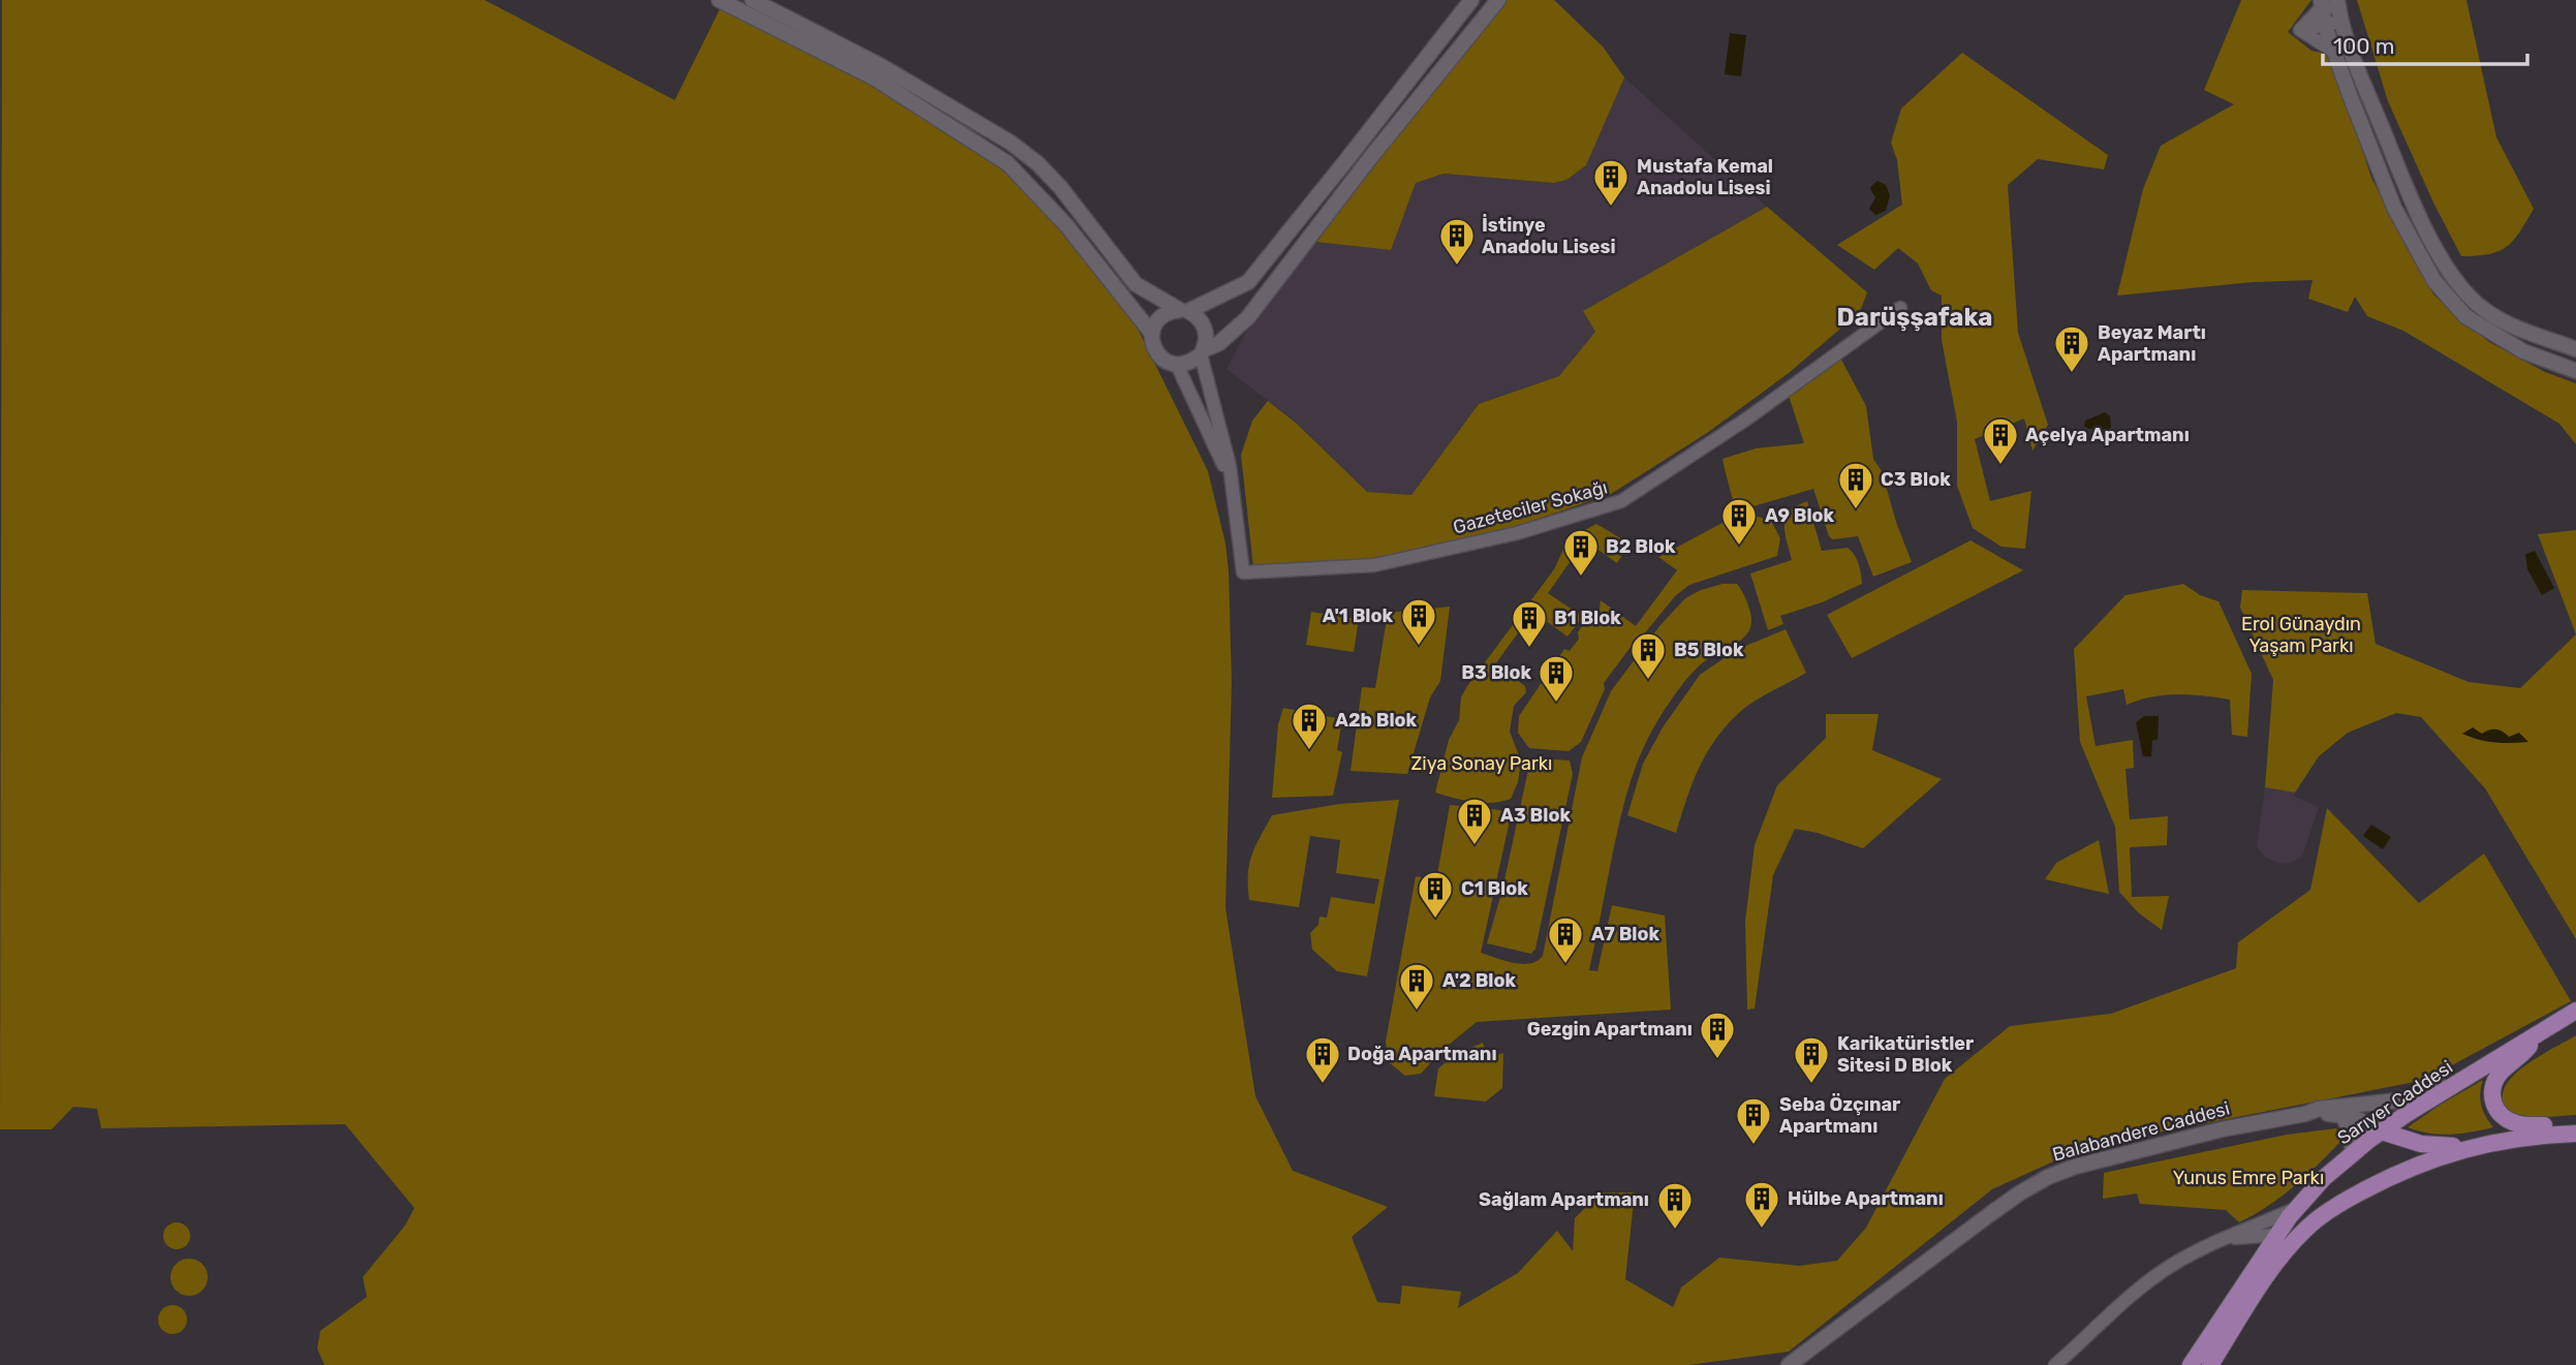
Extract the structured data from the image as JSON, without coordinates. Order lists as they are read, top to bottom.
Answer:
{
  "streets": {
    "main road": ["Sarıyer Caddesi", "Balabandere Caddesi"],
    "street": ["Gazeteciler Sokağı"]
  },
  "districts": ["Darüşşafaka"],
  "parks": ["Erol Günaydın Yaşam Parkı", "Ziya Sonay Parkı", "Yunus Emre Parkı"],
  "places": {
    "building": [
      "Mustafa Kemal Anadolu Lisesi",
      "İstinye Anadolu Lisesi",
      "Beyaz Martı Apartmanı",
      "Açelya Apartmanı",
      "C3 Blok",
      "A9 Blok",
      "B2 Blok",
      "A'1 Blok",
      "B1 Blok",
      "B5 Blok",
      "B3 Blok",
      "A2b Blok",
      "A3 Blok",
      "C1 Blok",
      "A7 Blok",
      "A'2 Blok",
      "Gezgin Apartmanı",
      "Doğa Apartmanı",
      "Karikatüristler Sitesi D Blok",
      "Seba Özçınar Apartmanı",
      "Hülbe Apartmanı",
      "Sağlam Apartmanı"
    ]
  },
  "scale_bar": "100 m"
}
